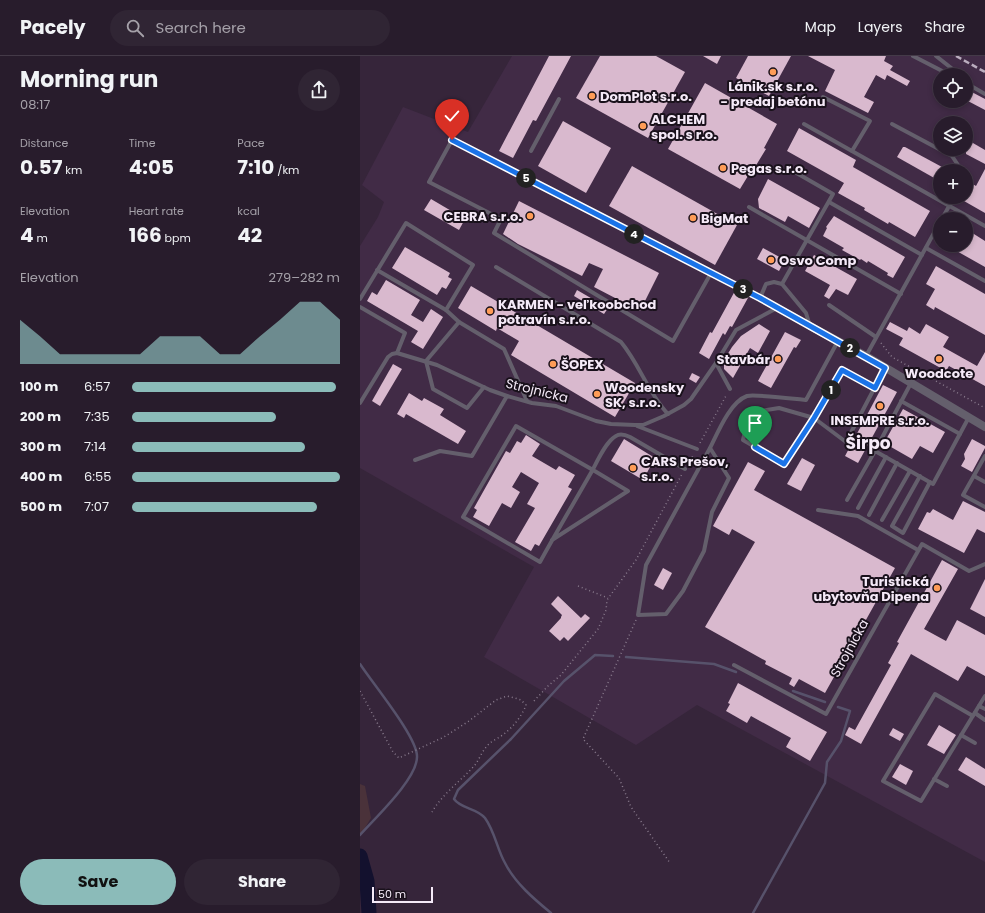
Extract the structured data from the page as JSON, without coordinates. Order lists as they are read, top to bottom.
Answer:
{
  "streets": {
    "lane": ["Strojnícka"]
  },
  "districts": ["Širpo"],
  "places": [
    "Lánik.sk s.r.o. - predaj betónu",
    "DomPlot s.r.o.",
    "ALCHEM spol. s r.o.",
    "Pegas s.r.o.",
    "CEBRA s.r.o.",
    "BigMat",
    "Osvo Comp",
    "KARMEN - veľkoobchod potravín s.r.o.",
    "Stavbár",
    "Woodcote",
    "ŠOPEX",
    "Woodensky SK, s.r.o.",
    "INSEMPRE s.r.o.",
    "CARS Prešov, s.r.o.",
    "Turistická ubytovňa Dipena"
  ],
  "scale_bar": "50 m",
  "page": {
    "header": "Pacely",
    "search": "Search here",
    "nav": ["Map", "Layers", "Share"],
    "heading": ["Morning run", "08:17"],
    "map_buttons": ["+", "−"],
    "stats": [
      ["Distance", "0.57 km"],
      ["Time", "4:05"],
      ["Pace", "7:10 /km"],
      ["Elevation", "4 m"],
      ["Heart rate", "166 bpm"],
      ["kcal", "42"]
    ],
    "pins": [
      "5",
      "4",
      "3",
      "2",
      "1"
    ],
    "chart": ["Elevation", "279–282 m"],
    "list": [
      {
        "name": "100 m",
        "note": "6:57"
      },
      {
        "name": "200 m",
        "note": "7:35"
      },
      {
        "name": "300 m",
        "note": "7:14"
      },
      {
        "name": "400 m",
        "note": "6:55"
      },
      {
        "name": "500 m",
        "note": "7:07"
      }
    ],
    "buttons": ["Save", "Share"],
    "scale": "50 m"
  }
}
